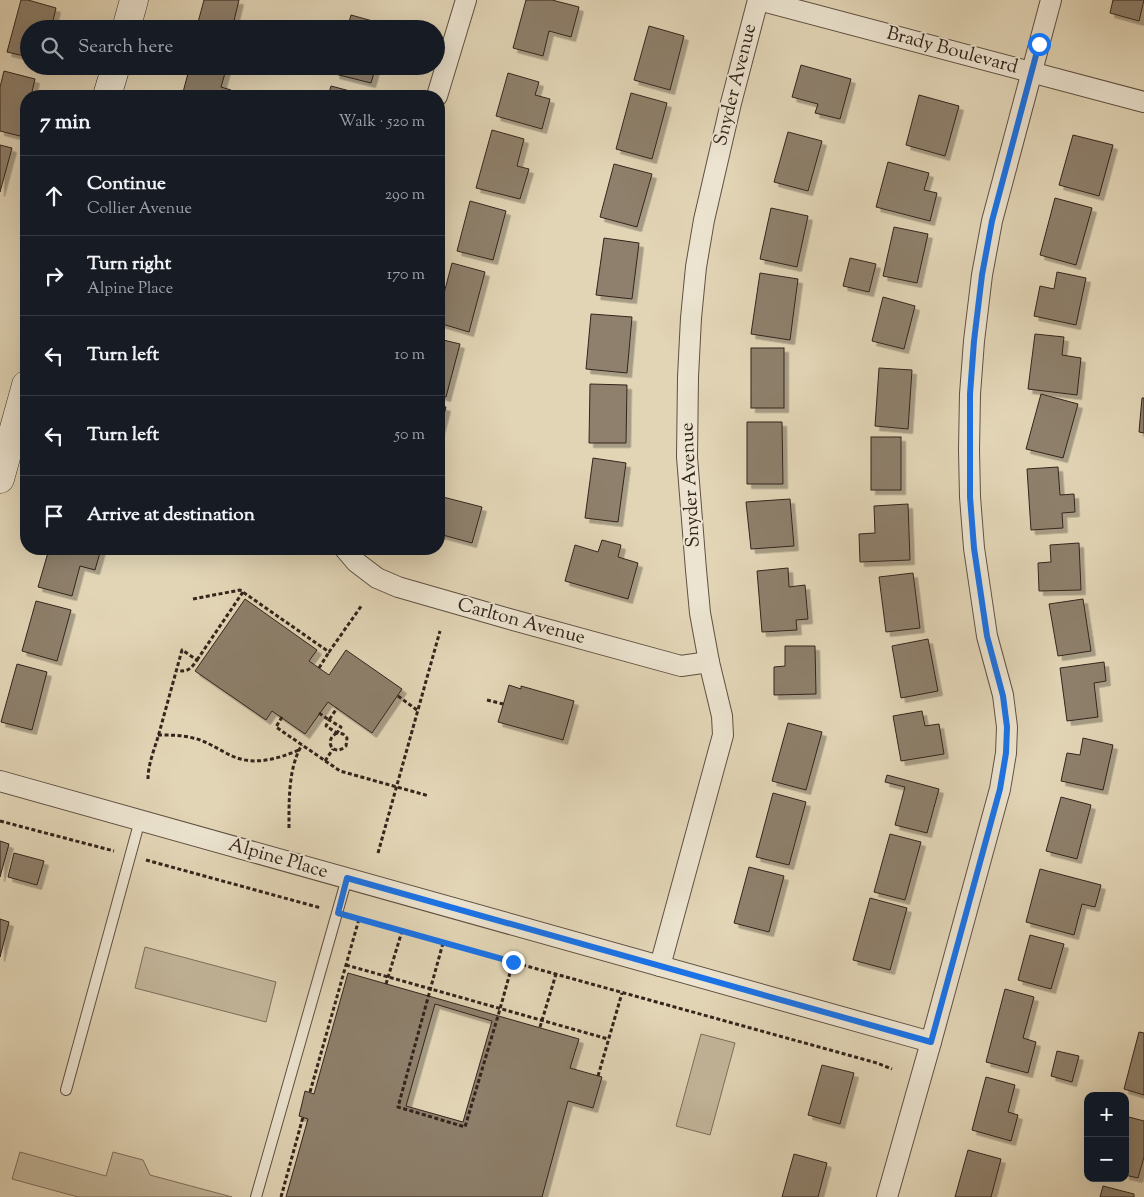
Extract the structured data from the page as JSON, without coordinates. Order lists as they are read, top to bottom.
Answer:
{
  "streets": {
    "street": [
      "Brady Boulevard",
      "Snyder Avenue",
      "Carlton Avenue",
      "Alpine Place"
    ]
  },
  "crossings": [
    ["Brady Boulevard", "Snyder Avenue"],
    ["Snyder Avenue", "Carlton Avenue"],
    ["Snyder Avenue", "Alpine Place"]
  ],
  "page": {
    "search": "Search here",
    "heading": ["7 min", "Walk · 520 m"],
    "list": [
      ["Continue", "Collier Avenue", "290 m"],
      ["Turn right", "Alpine Place", "170 m"],
      ["Turn left", "10 m"],
      ["Turn left", "50 m"],
      "Arrive at destination"
    ],
    "map_buttons": ["+", "−"]
  }
}
